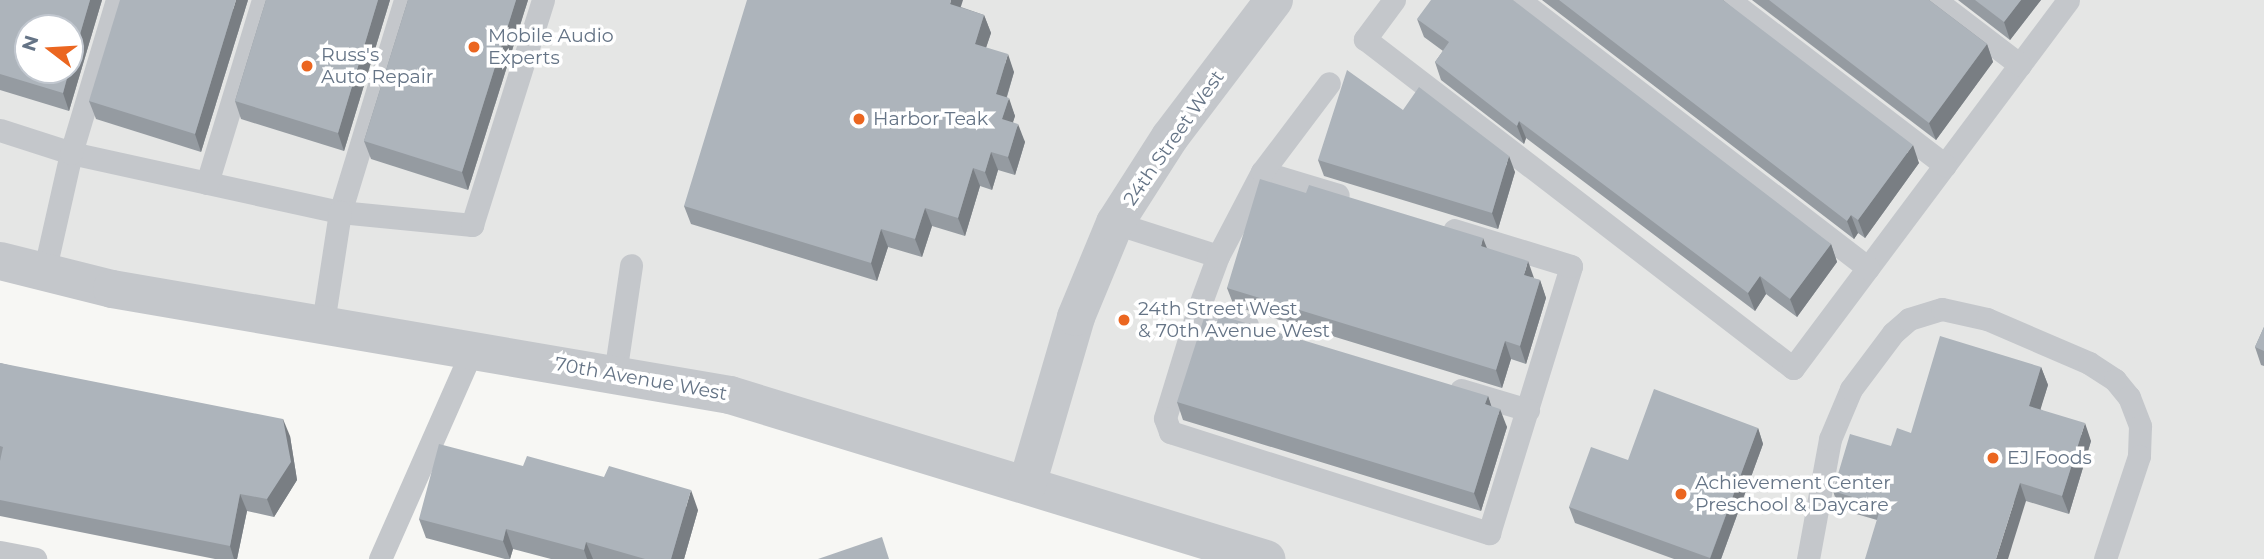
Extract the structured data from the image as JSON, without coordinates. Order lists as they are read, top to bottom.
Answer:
{
  "streets": {
    "street": ["24th Street West", "70th Avenue West"]
  },
  "crossings": [
    ["24th Street West", "70th Avenue West"]
  ],
  "places": [
    "Mobile Audio Experts",
    "Russ's Auto Repair",
    "Harbor Teak",
    "24th Street West & 70th Avenue West",
    "EJ Foods",
    "Achievement Center Preschool & Daycare"
  ],
  "north": "left"
}
